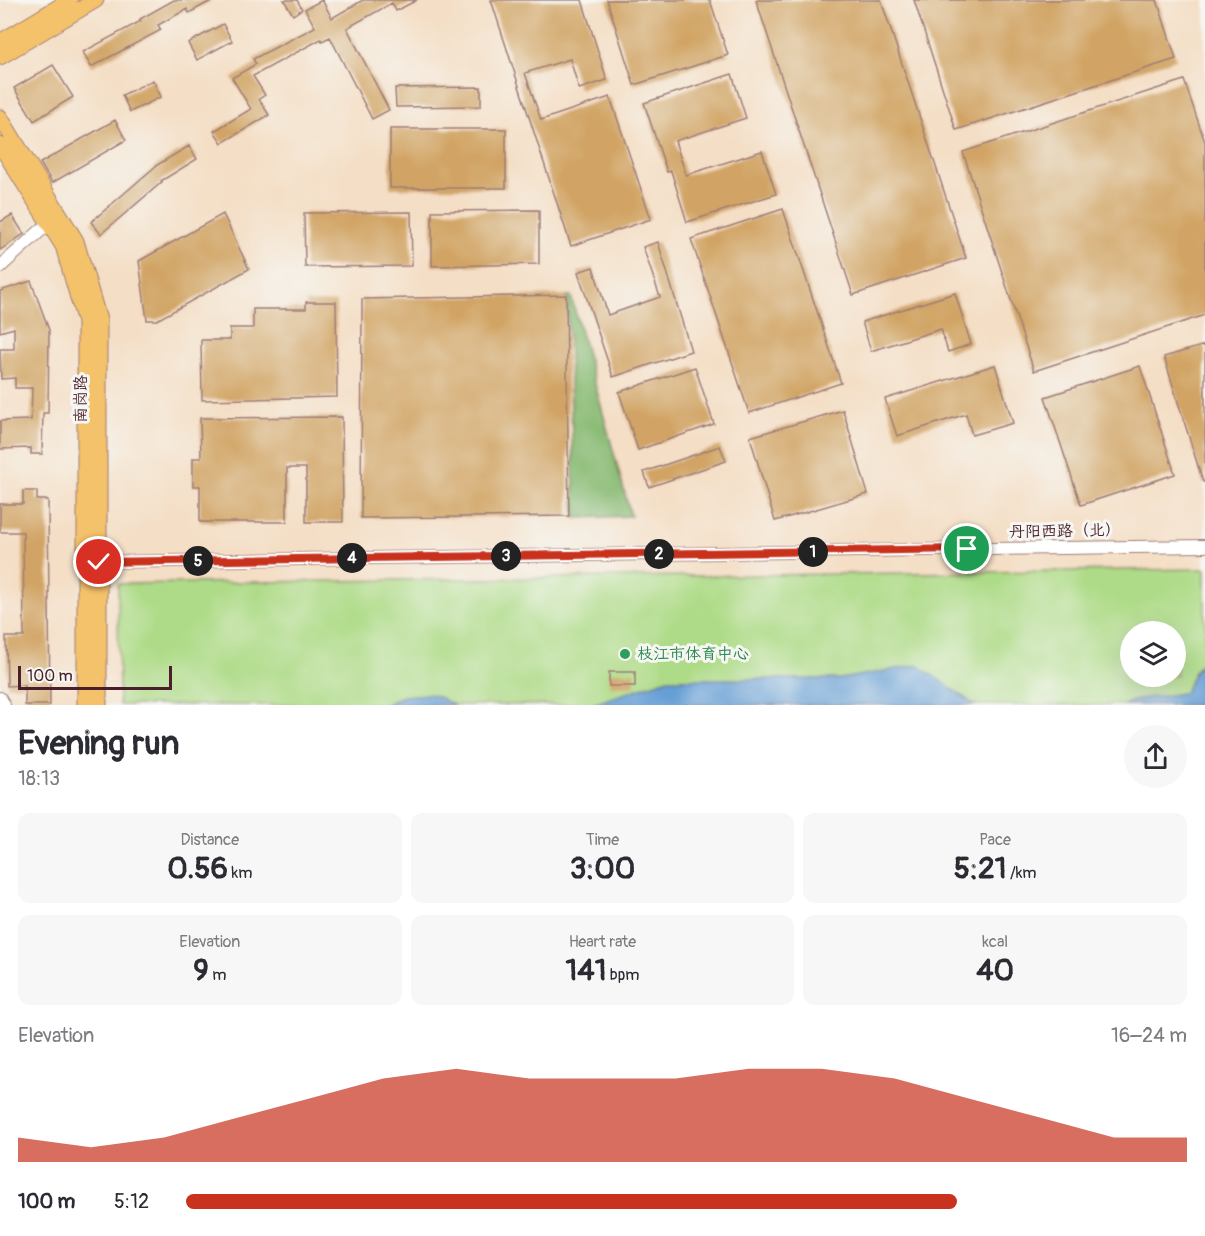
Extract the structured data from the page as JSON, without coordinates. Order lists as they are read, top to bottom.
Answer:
{
  "streets": {
    "main road": ["南岗路"],
    "street": ["丹阳西路（北）"]
  },
  "crossings": [
    ["南岗路", "丹阳西路（北）"]
  ],
  "places": ["枝江市体育中心"],
  "scale_bar": "100 m",
  "page": {
    "pins": [
      "1",
      "2",
      "3",
      "4",
      "5"
    ],
    "scale": "100 m",
    "heading": ["Evening run", "18:13"],
    "stats": [
      ["Distance", "0.56 km"],
      ["Time", "3:00"],
      ["Pace", "5:21 /km"],
      ["Elevation", "9 m"],
      ["Heart rate", "141 bpm"],
      ["kcal", "40"]
    ],
    "chart": ["Elevation", "16–24 m"],
    "list": [
      {
        "name": "100 m",
        "note": "5:12"
      }
    ]
  }
}
